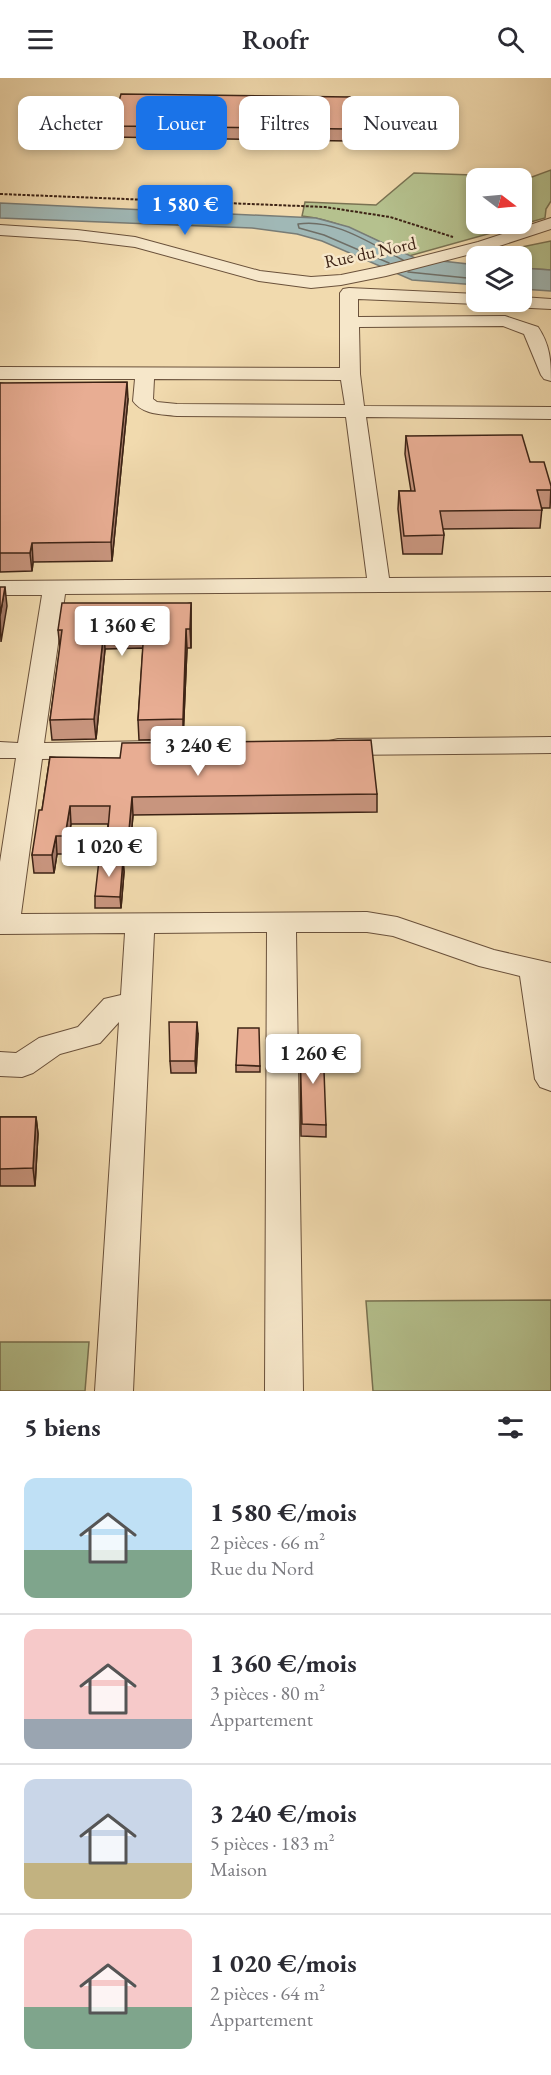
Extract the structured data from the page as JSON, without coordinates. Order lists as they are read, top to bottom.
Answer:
{
  "streets": {
    "street": ["Rue du Nord"]
  },
  "north": "right",
  "page": {
    "header": "Roofr",
    "chip": [
      "Acheter",
      "Louer",
      "Filtres",
      "Nouveau"
    ],
    "price": [
      "1 580 €",
      "1 360 €",
      "3 240 €",
      "1 020 €",
      "1 260 €"
    ],
    "heading": "5 biens",
    "list": [
      {
        "name": "1 580 €/mois",
        "note": "2 pièces · 66 m² · Rue du Nord"
      },
      {
        "name": "1 360 €/mois",
        "note": "3 pièces · 80 m² · Appartement"
      },
      {
        "name": "3 240 €/mois",
        "note": "5 pièces · 183 m² · Maison"
      },
      {
        "name": "1 020 €/mois",
        "note": "2 pièces · 64 m² · Appartement"
      }
    ]
  }
}
